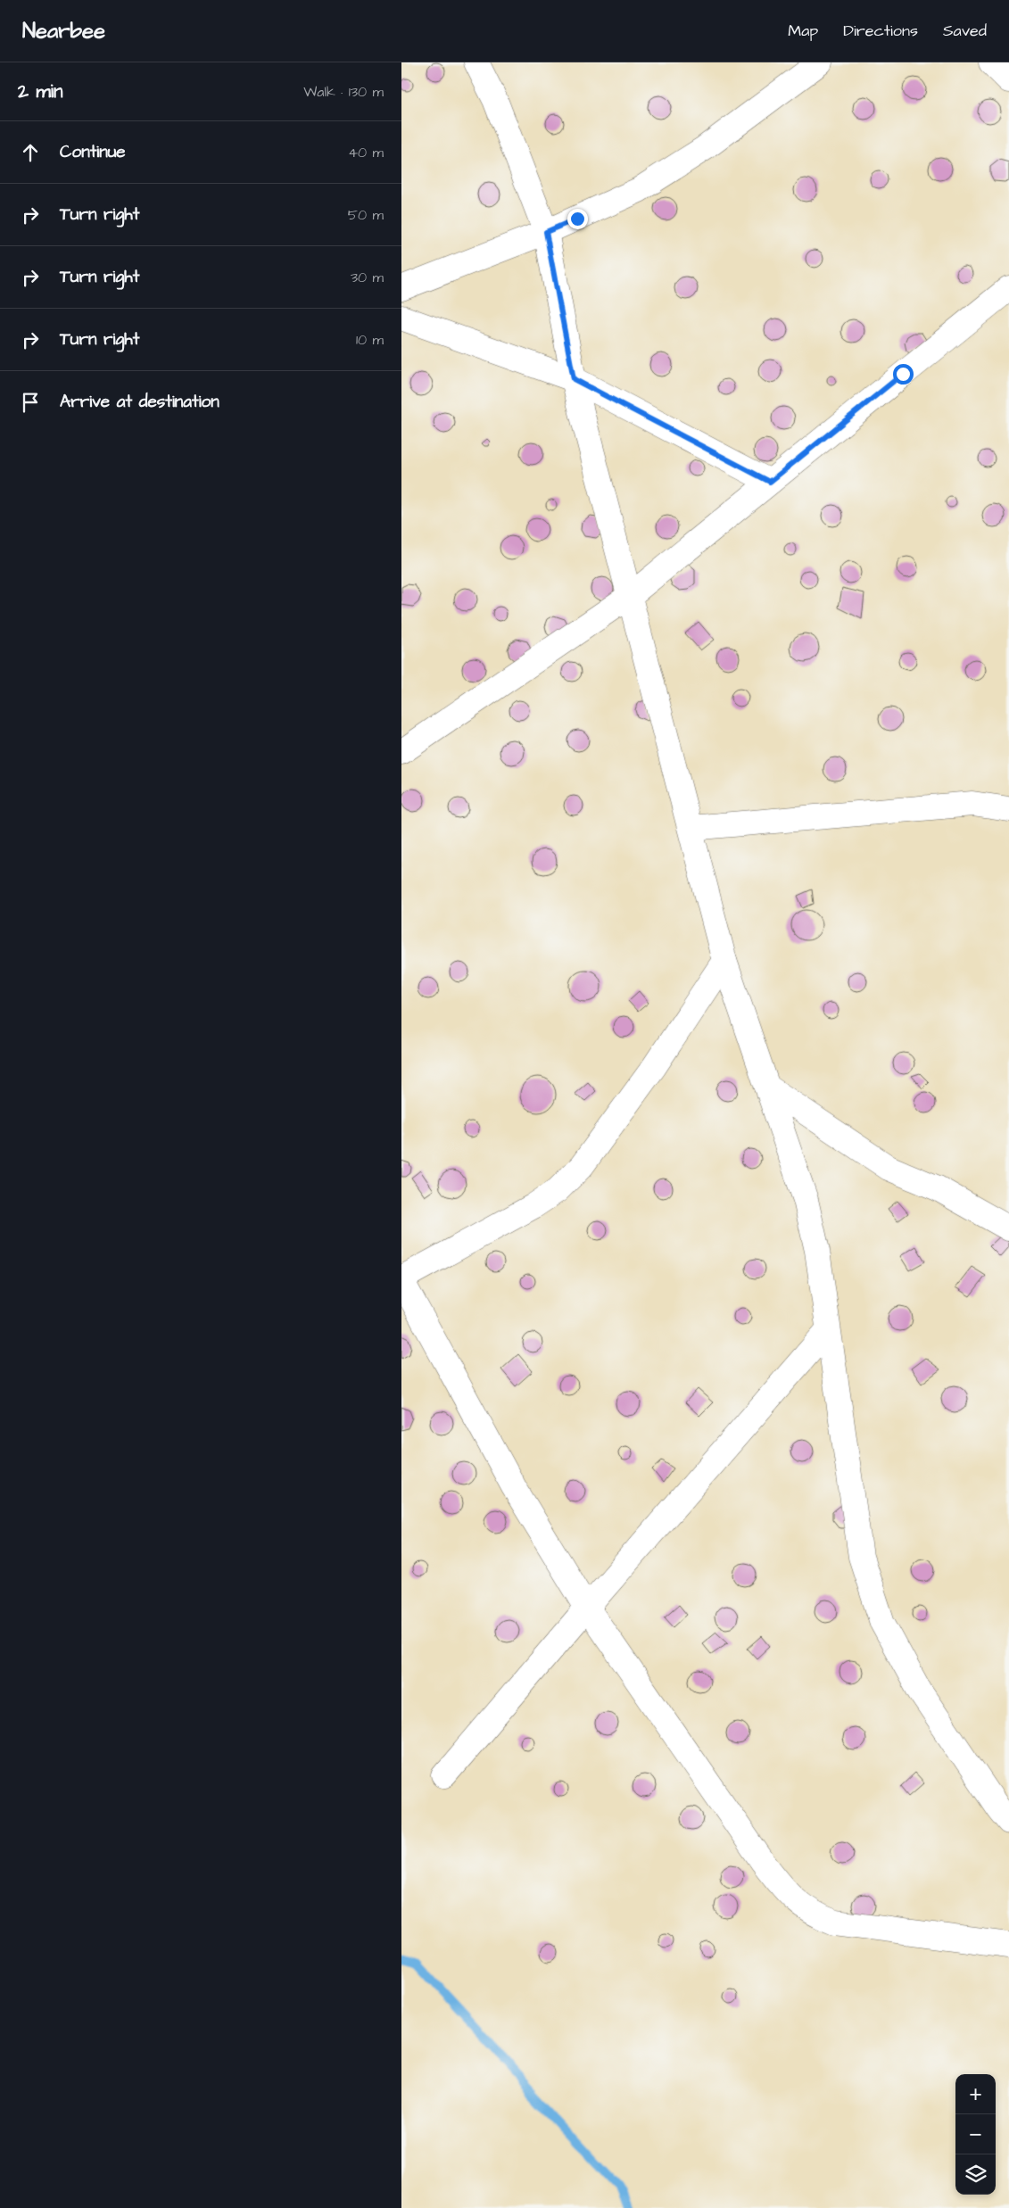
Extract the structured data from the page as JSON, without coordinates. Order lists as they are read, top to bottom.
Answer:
{
  "page": {
    "header": "Nearbee",
    "nav": ["Map", "Directions", "Saved"],
    "heading": ["2 min", "Walk · 130 m"],
    "list": [
      ["Continue", "40 m"],
      ["Turn right", "50 m"],
      ["Turn right", "30 m"],
      ["Turn right", "10 m"],
      "Arrive at destination"
    ],
    "map_buttons": ["+", "−"]
  }
}
